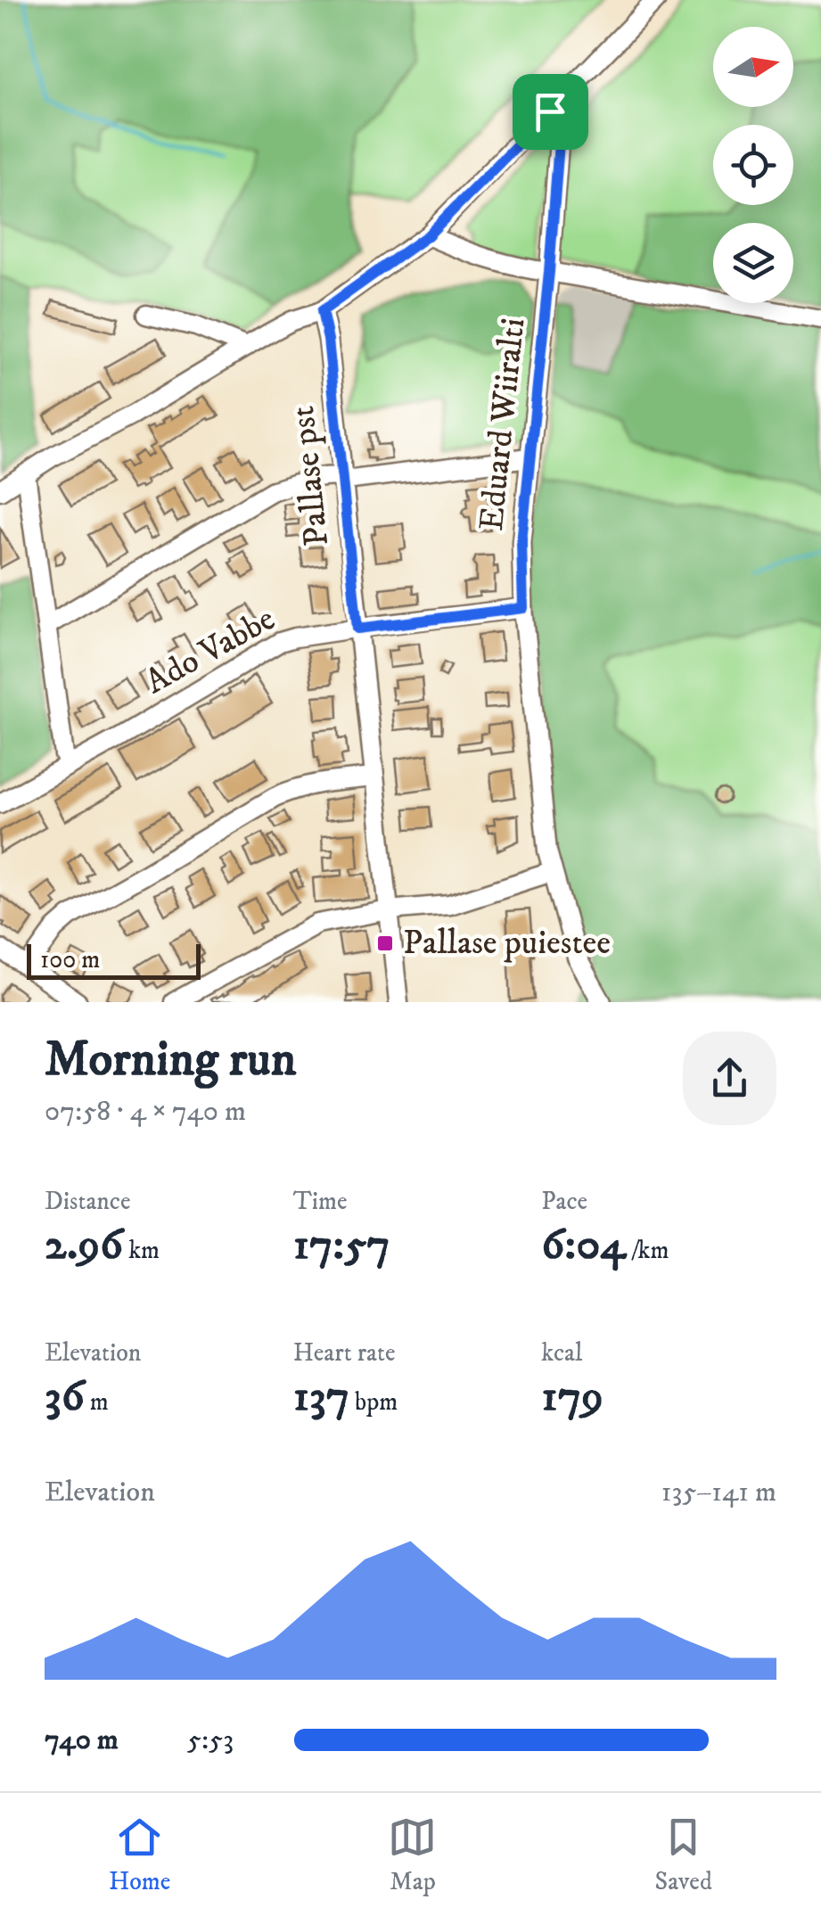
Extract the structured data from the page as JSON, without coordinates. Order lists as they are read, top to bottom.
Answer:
{
  "streets": {
    "street": ["Eduard Wiiralti", "Pallase pst", "Ado Vabbe"]
  },
  "crossings": [
    ["Eduard Wiiralti", "Ado Vabbe"],
    ["Pallase pst", "Ado Vabbe"]
  ],
  "places": {
    "transit": ["Pallase puiestee"]
  },
  "scale_bar": "100 m",
  "north": "right",
  "page": {
    "scale": "100 m",
    "heading": ["Morning run", "07:58 · 4 × 740 m"],
    "stats": [
      ["Distance", "2.96 km"],
      ["Time", "17:57"],
      ["Pace", "6:04 /km"],
      ["Elevation", "36 m"],
      ["Heart rate", "137 bpm"],
      ["kcal", "179"]
    ],
    "chart": ["Elevation", "135–141 m"],
    "list": [
      {
        "name": "740 m",
        "note": "5:53"
      }
    ],
    "tabs": ["Home", "Map", "Saved"]
  }
}
